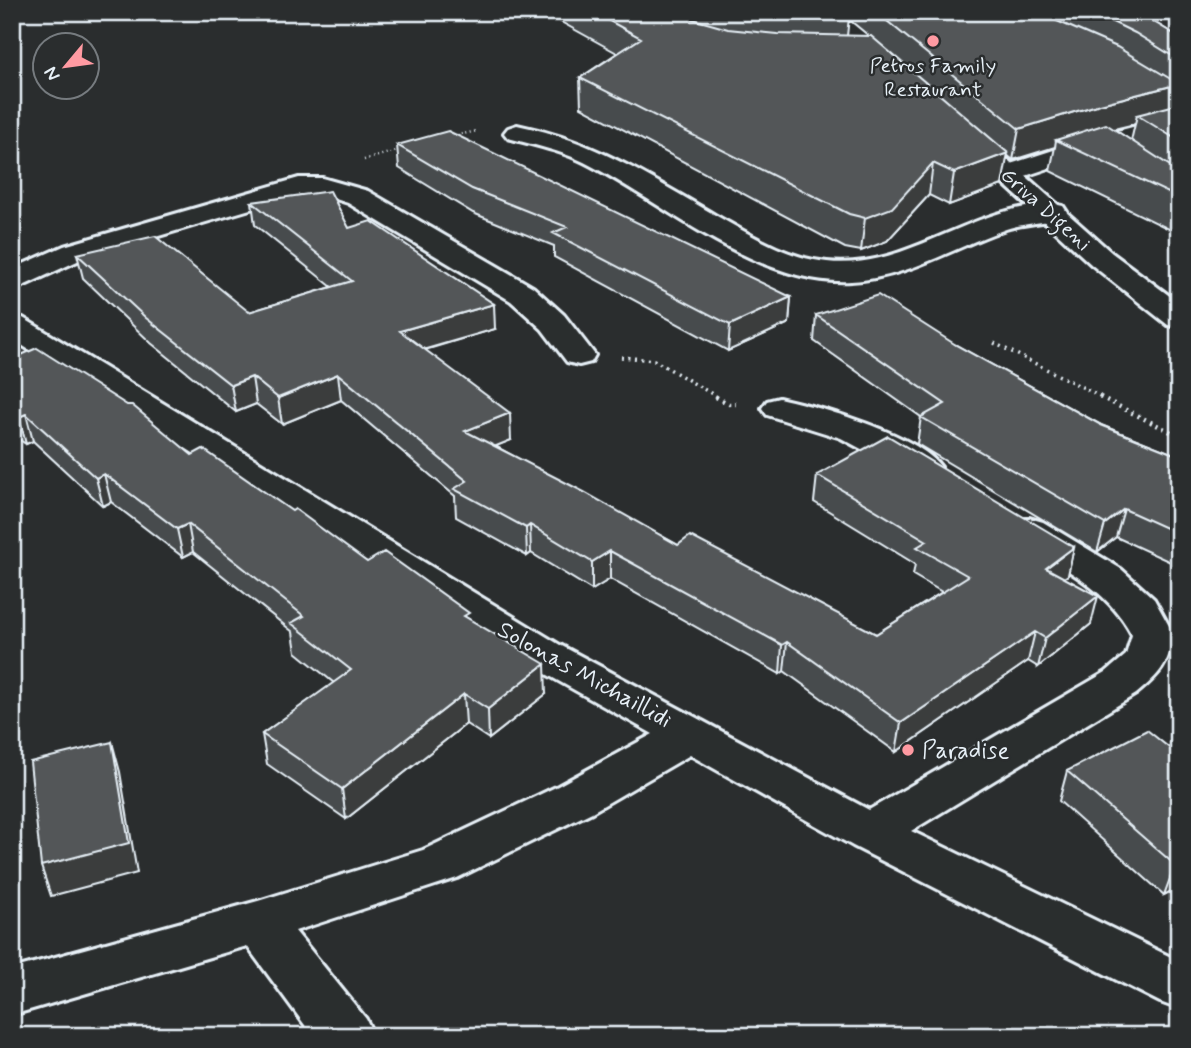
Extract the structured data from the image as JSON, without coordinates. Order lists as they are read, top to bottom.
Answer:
{
  "streets": {
    "street": ["Griva Digeni", "Solonas Michaillidi"]
  },
  "places": ["Petros Family Restaurant", "Paradise"],
  "north": "bottom left"
}
